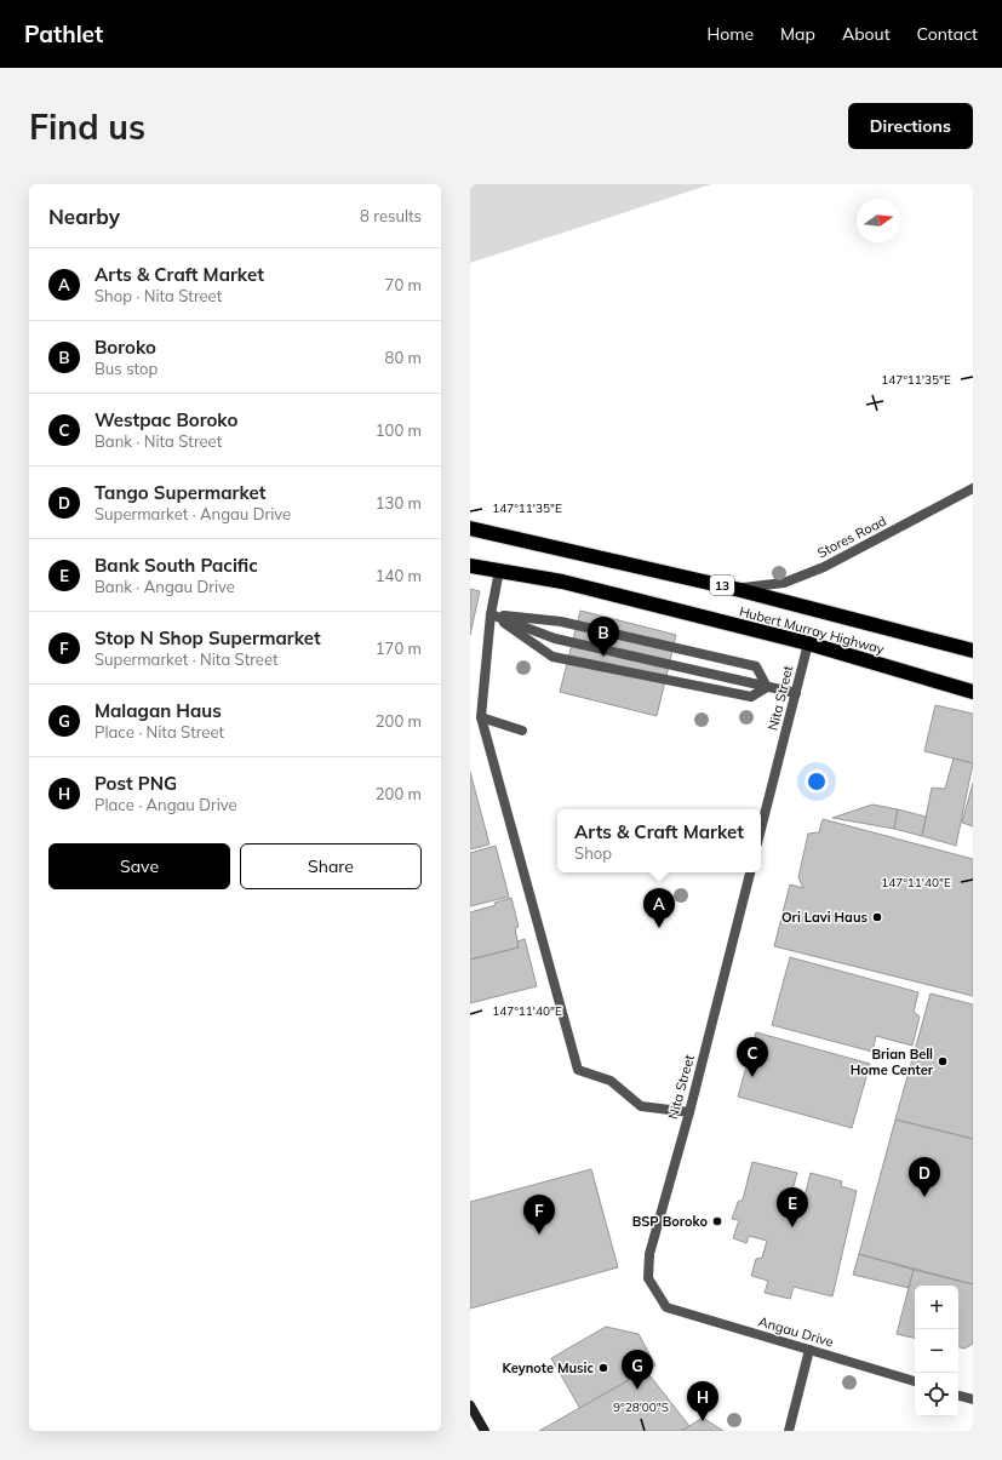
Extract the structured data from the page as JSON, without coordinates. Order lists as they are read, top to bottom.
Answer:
{
  "streets": {
    "highway": ["13", "Hubert Murray Highway"],
    "street": ["Stores Road", "Nita Street", "Angau Drive"]
  },
  "crossings": [
    ["Stores Road", "Hubert Murray Highway"],
    ["Hubert Murray Highway", "Nita Street"],
    ["Nita Street", "Angau Drive"]
  ],
  "places": [
    "Ori Lavi Haus",
    "Brian Bell Home Center",
    "BSP Boroko",
    "Keynote Music"
  ],
  "north": "right",
  "page": {
    "header": "Pathlet",
    "nav": [
      "Home",
      "Map",
      "About",
      "Contact"
    ],
    "buttons": [
      "Directions",
      ["Save", "Share"]
    ],
    "title": "Find us",
    "heading": ["Nearby", "8 results"],
    "list": [
      {
        "mark": "A",
        "name": "Arts & Craft Market",
        "note": "Shop · Nita Street",
        "value": "70 m"
      },
      {
        "mark": "B",
        "name": "Boroko",
        "note": "Bus stop",
        "value": "80 m"
      },
      {
        "mark": "C",
        "name": "Westpac Boroko",
        "note": "Bank · Nita Street",
        "value": "100 m"
      },
      {
        "mark": "D",
        "name": "Tango Supermarket",
        "note": "Supermarket · Angau Drive",
        "value": "130 m"
      },
      {
        "mark": "E",
        "name": "Bank South Pacific",
        "note": "Bank · Angau Drive",
        "value": "140 m"
      },
      {
        "mark": "F",
        "name": "Stop N Shop Supermarket",
        "note": "Supermarket · Nita Street",
        "value": "170 m"
      },
      {
        "mark": "G",
        "name": "Malagan Haus",
        "note": "Place · Nita Street",
        "value": "200 m"
      },
      {
        "mark": "H",
        "name": "Post PNG",
        "note": "Place · Angau Drive",
        "value": "200 m"
      }
    ],
    "pins": [
      "B",
      "A",
      "C",
      "D",
      "E",
      "F",
      "G",
      "H"
    ],
    "popup": ["Arts & Craft Market", "Shop"],
    "map_buttons": ["+", "−"]
  },
  "coordinates": ["147°11'35\"E", "147°11'40\"E", "9°28'00\"S"]
}
